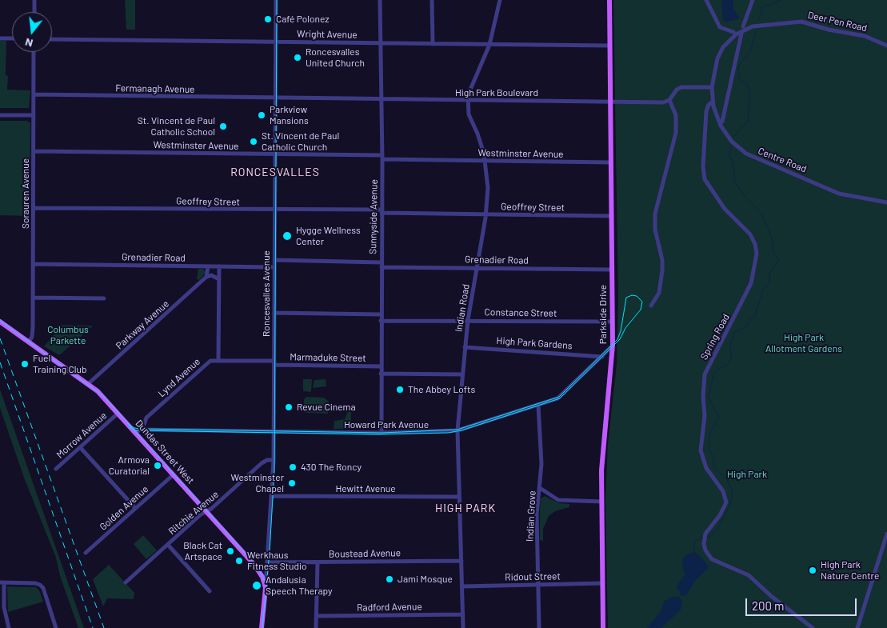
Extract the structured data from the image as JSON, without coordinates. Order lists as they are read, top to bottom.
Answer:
{
  "streets": {
    "main road": ["Parkside Drive", "Dundas Street West"],
    "street": [
      "Deer Pen Road",
      "Wright Avenue",
      "Fermanagh Avenue",
      "High Park Boulevard",
      "Westminster Avenue",
      "Centre Road",
      "Sorauren Avenue",
      "Geoffrey Street",
      "Sunnyside Avenue",
      "Grenadier Road",
      "Roncesvalles Avenue",
      "Indian Road",
      "Constance Street",
      "Parkway Avenue",
      "Spring Road",
      "High Park Gardens",
      "Marmaduke Street",
      "Lynd Avenue",
      "Howard Park Avenue",
      "Morrow Avenue",
      "Hewitt Avenue",
      "Golden Avenue",
      "Ritchie Avenue",
      "Indian Grove",
      "Boustead Avenue",
      "Ridout Street",
      "Radford Avenue"
    ]
  },
  "crossings": [
    ["Wright Avenue", "Sunnyside Avenue"],
    ["Wright Avenue", "Roncesvalles Avenue"],
    ["Wright Avenue", "Indian Road"],
    ["Wright Avenue", "Parkside Drive"],
    ["Fermanagh Avenue", "High Park Boulevard"],
    ["Fermanagh Avenue", "Sorauren Avenue"],
    ["Fermanagh Avenue", "Roncesvalles Avenue"],
    ["High Park Boulevard", "Sunnyside Avenue"],
    ["High Park Boulevard", "Roncesvalles Avenue"],
    ["High Park Boulevard", "Indian Road"],
    ["High Park Boulevard", "Parkside Drive"],
    ["Westminster Avenue", "Sorauren Avenue"],
    ["Westminster Avenue", "Sunnyside Avenue"],
    ["Westminster Avenue", "Roncesvalles Avenue"],
    ["Westminster Avenue", "Indian Road"],
    ["Westminster Avenue", "Parkside Drive"],
    ["Centre Road", "Spring Road"],
    ["Sorauren Avenue", "Geoffrey Street"],
    ["Sorauren Avenue", "Grenadier Road"],
    ["Sorauren Avenue", "Dundas Street West"],
    ["Geoffrey Street", "Sunnyside Avenue"],
    ["Geoffrey Street", "Roncesvalles Avenue"],
    ["Geoffrey Street", "Indian Road"],
    ["Geoffrey Street", "Parkside Drive"],
    ["Sunnyside Avenue", "Grenadier Road"],
    ["Sunnyside Avenue", "Constance Street"],
    ["Sunnyside Avenue", "Marmaduke Street"],
    ["Sunnyside Avenue", "Howard Park Avenue"],
    ["Grenadier Road", "Roncesvalles Avenue"],
    ["Grenadier Road", "Indian Road"],
    ["Grenadier Road", "Parkside Drive"],
    ["Roncesvalles Avenue", "Marmaduke Street"],
    ["Roncesvalles Avenue", "Howard Park Avenue"],
    ["Roncesvalles Avenue", "Dundas Street West"],
    ["Roncesvalles Avenue", "Hewitt Avenue"],
    ["Roncesvalles Avenue", "Ritchie Avenue"],
    ["Roncesvalles Avenue", "Boustead Avenue"],
    ["Indian Road", "Constance Street"],
    ["Indian Road", "High Park Gardens"],
    ["Indian Road", "Howard Park Avenue"],
    ["Indian Road", "Hewitt Avenue"],
    ["Indian Road", "Boustead Avenue"],
    ["Indian Road", "Ridout Street"],
    ["Indian Road", "Radford Avenue"],
    ["Constance Street", "Parkside Drive"],
    ["Parkside Drive", "Howard Park Avenue"],
    ["Parkside Drive", "Ridout Street"],
    ["Parkway Avenue", "Dundas Street West"],
    ["High Park Gardens", "Howard Park Avenue"],
    ["Marmaduke Street", "Lynd Avenue"],
    ["Lynd Avenue", "Howard Park Avenue"],
    ["Howard Park Avenue", "Dundas Street West"],
    ["Howard Park Avenue", "Indian Grove"],
    ["Morrow Avenue", "Dundas Street West"],
    ["Dundas Street West", "Golden Avenue"],
    ["Dundas Street West", "Ritchie Avenue"],
    ["Indian Grove", "Ridout Street"]
  ],
  "districts": ["RONCESVALLES", "HIGH PARK"],
  "parks": ["Columbus Parkette", "High Park Allotment Gardens", "High Park"],
  "places": [
    "Café Polonez",
    "Roncesvalles United Church",
    "Parkview Mansions",
    "St. Vincent de Paul Catholic School",
    "St. Vincent de Paul Catholic Church",
    "Hygge Wellness Center",
    "Fuel Training Club",
    "The Abbey Lofts",
    "Revue Cinema",
    "Armova Curatorial",
    "430 The Roncy",
    "Westminster Chapel",
    "Black Cat Artspace",
    "Werkhaus Fitness Studio",
    "High Park Nature Centre",
    "Jami Mosque",
    "Andalusia Speech Therapy"
  ],
  "scale_bar": "200 m",
  "north": "bottom"
}
